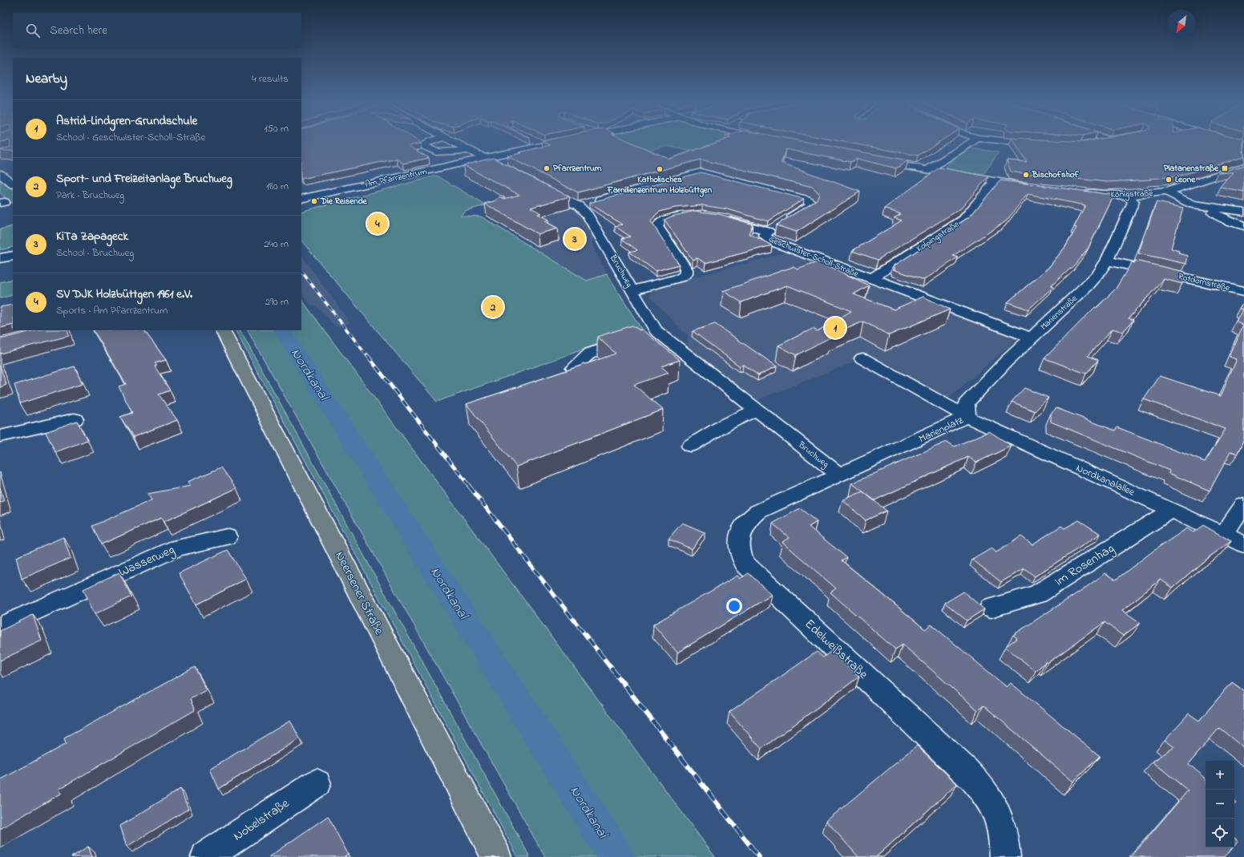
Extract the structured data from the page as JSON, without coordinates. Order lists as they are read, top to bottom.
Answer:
{
  "streets": {
    "main road": ["Neersener Straße"],
    "street": [
      "Am Pfarrzentrum",
      "Königstraße",
      "Kolpingstraße",
      "Geschwister-Scholl-Straße",
      "Bruchweg",
      "Rotdornstraße",
      "Marienstraße",
      "Marienplatz",
      "Nordkanalallee",
      "Wasserweg",
      "Im Rosenhag",
      "Edelweißstraße",
      "Nobelstraße"
    ]
  },
  "crossings": [
    ["Königstraße", "Marienstraße"],
    ["Kolpingstraße", "Geschwister-Scholl-Straße"],
    ["Geschwister-Scholl-Straße", "Marienstraße"],
    ["Bruchweg", "Marienplatz"],
    ["Bruchweg", "Edelweißstraße"],
    ["Rotdornstraße", "Marienstraße"],
    ["Marienstraße", "Marienplatz"],
    ["Marienstraße", "Nordkanalallee"],
    ["Marienplatz", "Nordkanalallee"],
    ["Marienplatz", "Edelweißstraße"],
    ["Nordkanalallee", "Im Rosenhag"]
  ],
  "water": ["Nordkanal"],
  "places": {
    "other": [
      "Pfarrzentrum",
      "Katholisches Familienzentrum Holzbüttgen",
      "Bischofshof",
      "Leone",
      "Die Reisende"
    ],
    "transit": ["Platanenstraße"]
  },
  "north": "bottom left",
  "page": {
    "search": "Search here",
    "heading": ["Nearby", "4 results"],
    "list": [
      {
        "mark": "1",
        "name": "Astrid-Lindgren-Grundschule",
        "note": "School · Geschwister-Scholl-Straße",
        "value": "150 m"
      },
      {
        "mark": "2",
        "name": "Sport- und Freizeitanlage Bruchweg",
        "note": "Park · Bruchweg",
        "value": "180 m"
      },
      {
        "mark": "3",
        "name": "KiTa Zapageck",
        "note": "School · Bruchweg",
        "value": "240 m"
      },
      {
        "mark": "4",
        "name": "SV DJK Holzbüttgen 1961 e.V.",
        "note": "Sports · Am Pfarrzentrum",
        "value": "290 m"
      }
    ],
    "pins": [
      "4",
      "3",
      "2",
      "1"
    ],
    "map_buttons": ["+", "−"]
  }
}
